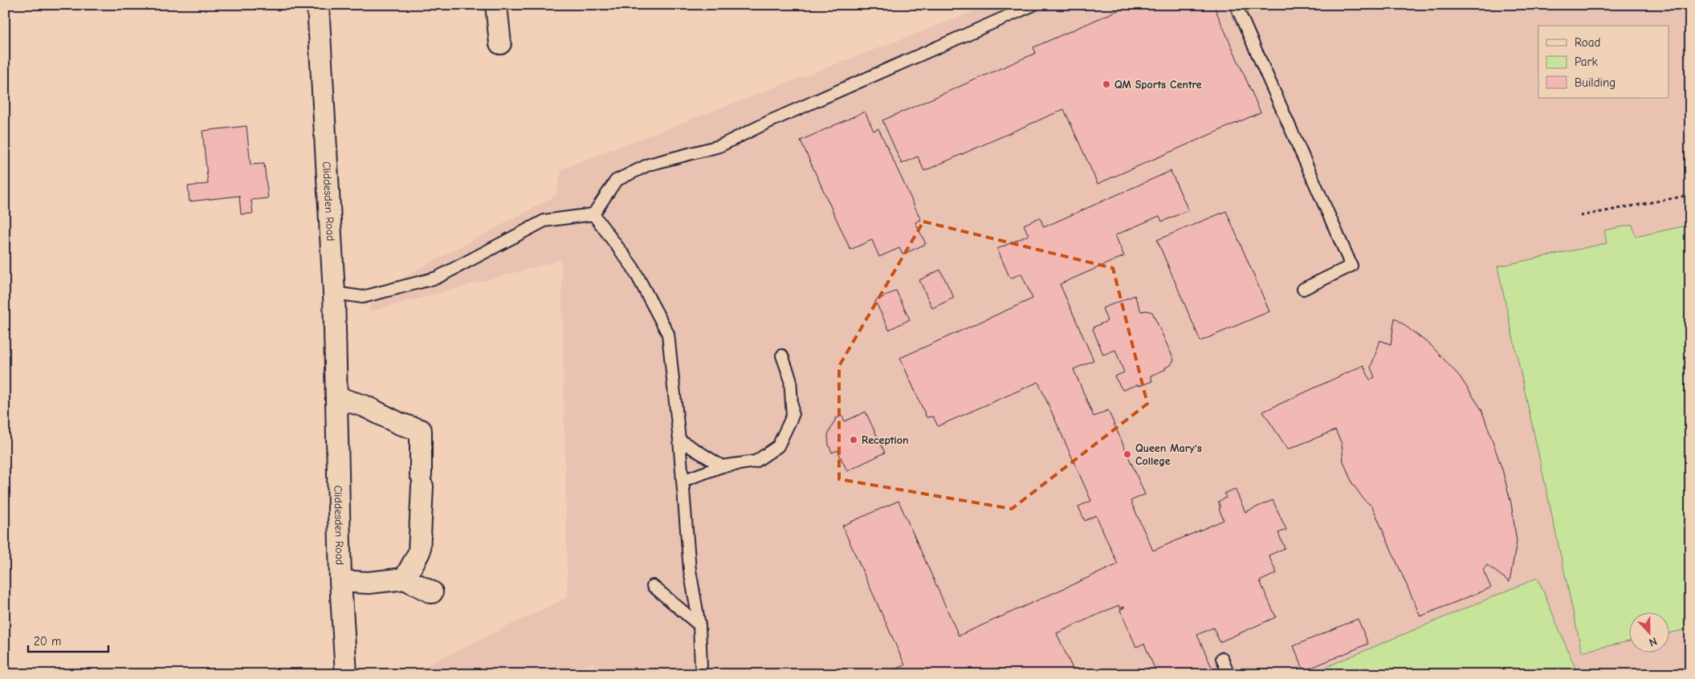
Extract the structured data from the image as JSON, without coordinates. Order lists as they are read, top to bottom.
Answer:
{
  "streets": {
    "street": ["Cliddesden Road"]
  },
  "places": ["QM Sports Centre", "Reception", "Queen Mary's College"],
  "legend": ["Road", "Park", "Building"],
  "scale_bar": "20 m",
  "north": "bottom"
}
